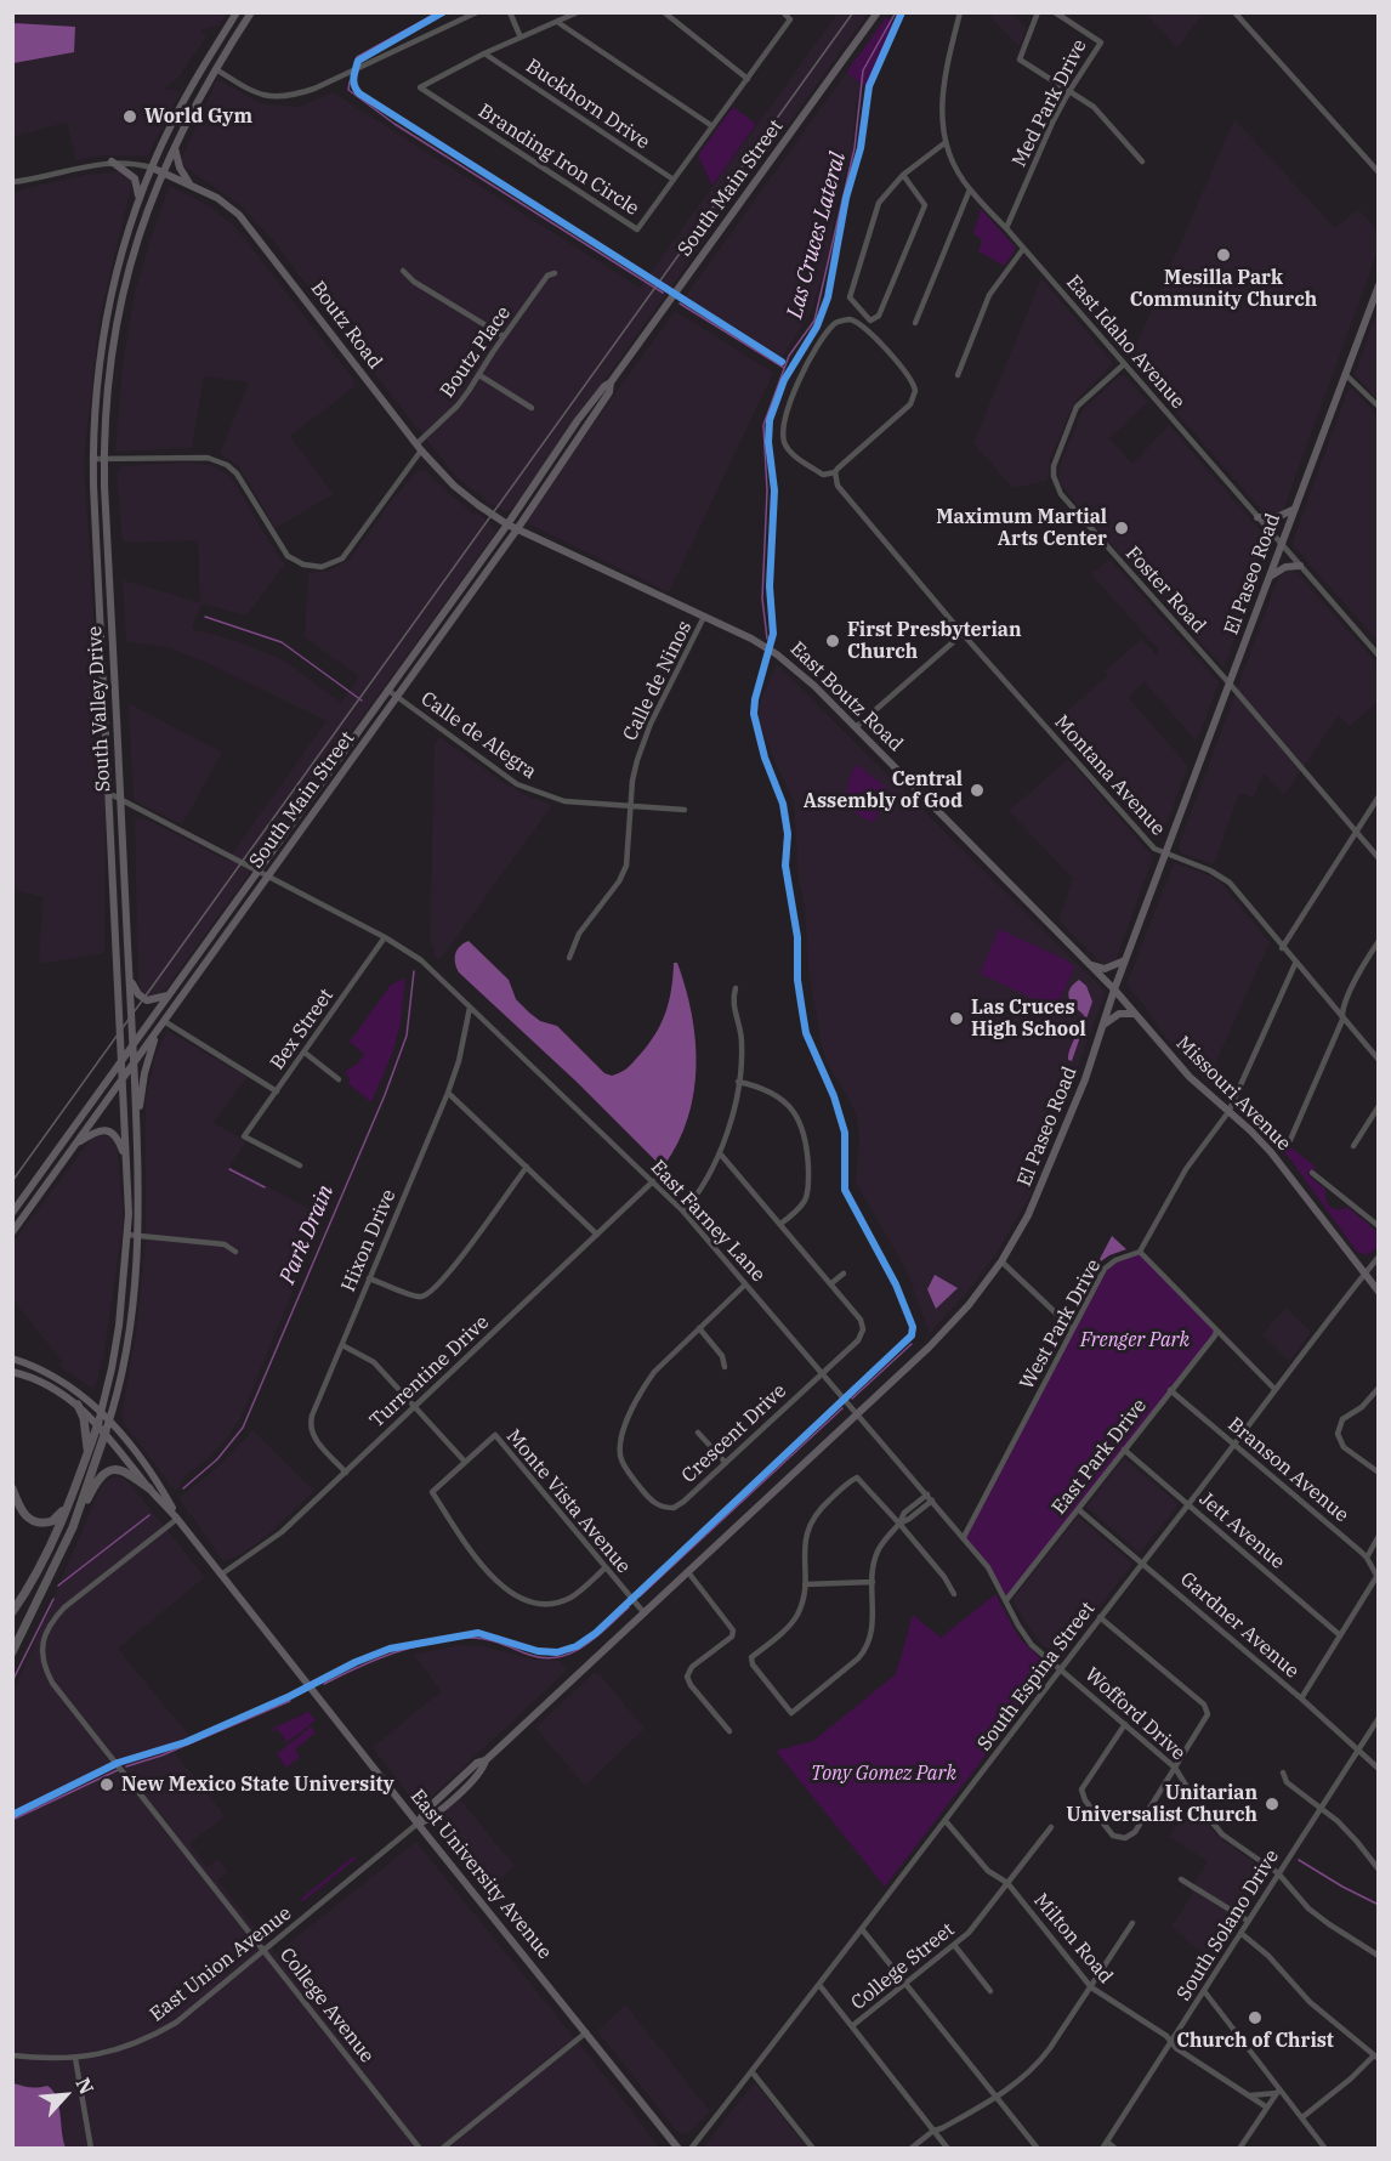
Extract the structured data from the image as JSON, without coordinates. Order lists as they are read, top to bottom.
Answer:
{
  "streets": {
    "main road": [
      "South Main Street",
      "Boutz Road",
      "El Paseo Road",
      "East Boutz Road",
      "South Valley Drive",
      "Missouri Avenue",
      "East University Avenue"
    ],
    "street": [
      "Med Park Drive",
      "Buckhorn Drive",
      "Branding Iron Circle",
      "East Idaho Avenue",
      "Boutz Place",
      "Foster Road",
      "Calle de Ninos",
      "Calle de Alegra",
      "Montana Avenue",
      "Bex Street",
      "East Farney Lane",
      "Hixon Drive",
      "West Park Drive",
      "Turrentine Drive",
      "Crescent Drive",
      "East Park Drive",
      "Branson Avenue",
      "Monte Vista Avenue",
      "Jett Avenue",
      "Gardner Avenue",
      "South Espina Street",
      "Wofford Drive",
      "South Solano Drive",
      "Milton Road",
      "East Union Avenue",
      "College Street",
      "College Avenue"
    ]
  },
  "crossings": [
    ["Med Park Drive", "East Idaho Avenue"],
    ["Buckhorn Drive", "Branding Iron Circle"],
    ["South Main Street", "East Boutz Road"],
    ["South Main Street", "South Valley Drive"],
    ["South Main Street", "Calle de Alegra"],
    ["South Main Street", "East Farney Lane"],
    ["Boutz Road", "Boutz Place"],
    ["Boutz Road", "East Boutz Road"],
    ["Boutz Road", "South Valley Drive"],
    ["East Idaho Avenue", "El Paseo Road"],
    ["East Idaho Avenue", "Foster Road"],
    ["Boutz Place", "South Valley Drive"],
    ["El Paseo Road", "Foster Road"],
    ["El Paseo Road", "East Boutz Road"],
    ["El Paseo Road", "Montana Avenue"],
    ["El Paseo Road", "Missouri Avenue"],
    ["El Paseo Road", "East Farney Lane"],
    ["El Paseo Road", "Monte Vista Avenue"],
    ["El Paseo Road", "East University Avenue"],
    ["El Paseo Road", "East Union Avenue"],
    ["Calle de Ninos", "East Boutz Road"],
    ["Calle de Ninos", "Calle de Alegra"],
    ["East Boutz Road", "Missouri Avenue"],
    ["South Valley Drive", "East Farney Lane"],
    ["South Valley Drive", "East University Avenue"],
    ["Bex Street", "East Farney Lane"],
    ["Missouri Avenue", "South Espina Street"],
    ["East Farney Lane", "Hixon Drive"],
    ["East Farney Lane", "West Park Drive"],
    ["East Farney Lane", "Turrentine Drive"],
    ["East Farney Lane", "Crescent Drive"],
    ["East Farney Lane", "East Park Drive"],
    ["East Farney Lane", "South Espina Street"],
    ["East Farney Lane", "Wofford Drive"],
    ["Hixon Drive", "Turrentine Drive"],
    ["Turrentine Drive", "East University Avenue"],
    ["East Park Drive", "Branson Avenue"],
    ["East Park Drive", "Jett Avenue"],
    ["East Park Drive", "Gardner Avenue"],
    ["Branson Avenue", "South Espina Street"],
    ["Jett Avenue", "South Espina Street"],
    ["Gardner Avenue", "South Espina Street"],
    ["Gardner Avenue", "South Solano Drive"],
    ["South Espina Street", "Wofford Drive"],
    ["South Espina Street", "Milton Road"],
    ["Wofford Drive", "South Solano Drive"],
    ["East University Avenue", "East Union Avenue"],
    ["East University Avenue", "College Avenue"],
    ["South Solano Drive", "Milton Road"],
    ["Milton Road", "College Street"],
    ["East Union Avenue", "College Avenue"]
  ],
  "water": ["Las Cruces Lateral", "Park Drain"],
  "parks": ["Frenger Park", "Tony Gomez Park"],
  "places": [
    "World Gym",
    "Mesilla Park Community Church",
    "Maximum Martial Arts Center",
    "First Presbyterian Church",
    "Central Assembly of God",
    "Las Cruces High School",
    "New Mexico State University",
    "Unitarian Universalist Church",
    "Church of Christ"
  ],
  "north": "top right"
}
